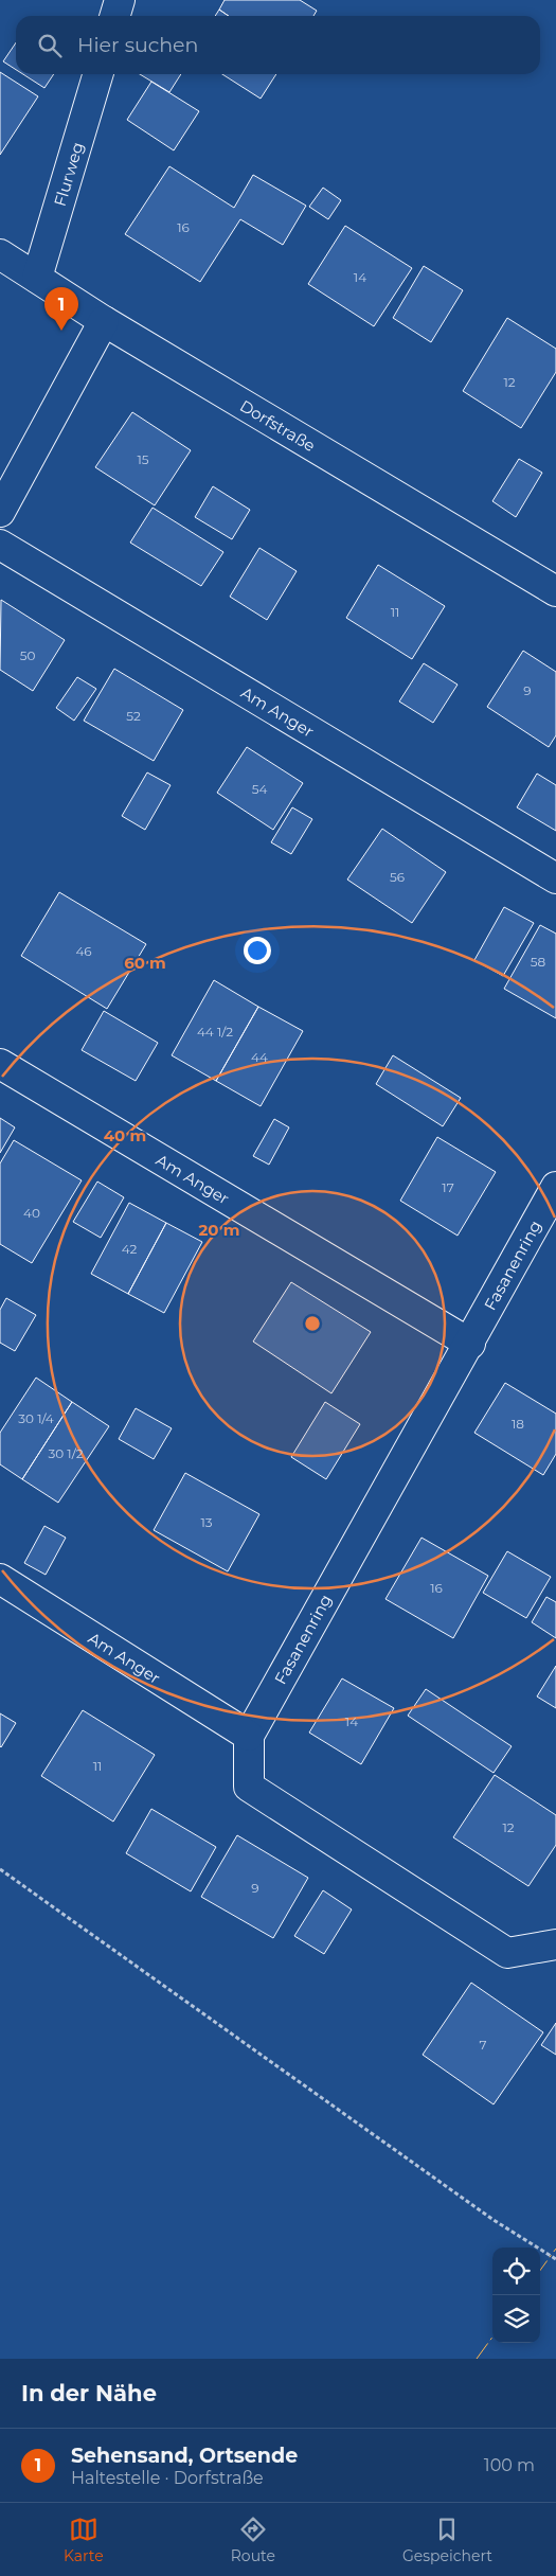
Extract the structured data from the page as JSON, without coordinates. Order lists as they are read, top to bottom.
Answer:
{
  "streets": {
    "street": [
      "Flurweg",
      "Dorfstraße",
      "Am Anger",
      "Fasanenring"
    ]
  },
  "crossings": [
    ["Flurweg", "Dorfstraße"],
    ["Am Anger", "Fasanenring"]
  ],
  "house_numbers": [
    "16",
    "14",
    "12",
    "15",
    "11",
    "50",
    "9",
    "52",
    "54",
    "56",
    "46",
    "58",
    "44 1/2",
    "44",
    "17",
    "40",
    "42",
    "30 1/4",
    "18",
    "30 1/2",
    "13",
    "16",
    "14",
    "11",
    "12",
    "9",
    "7"
  ],
  "page": {
    "search": "Hier suchen",
    "pins": "1",
    "heading": "In der Nähe",
    "list": [
      {
        "mark": "1",
        "name": "Sehensand, Ortsende",
        "note": "Haltestelle · Dorfstraße",
        "value": "100 m"
      }
    ],
    "nav": ["Karte", "Route", "Gespeichert"]
  },
  "rings": ["60 m", "40 m", "20 m"]
}
